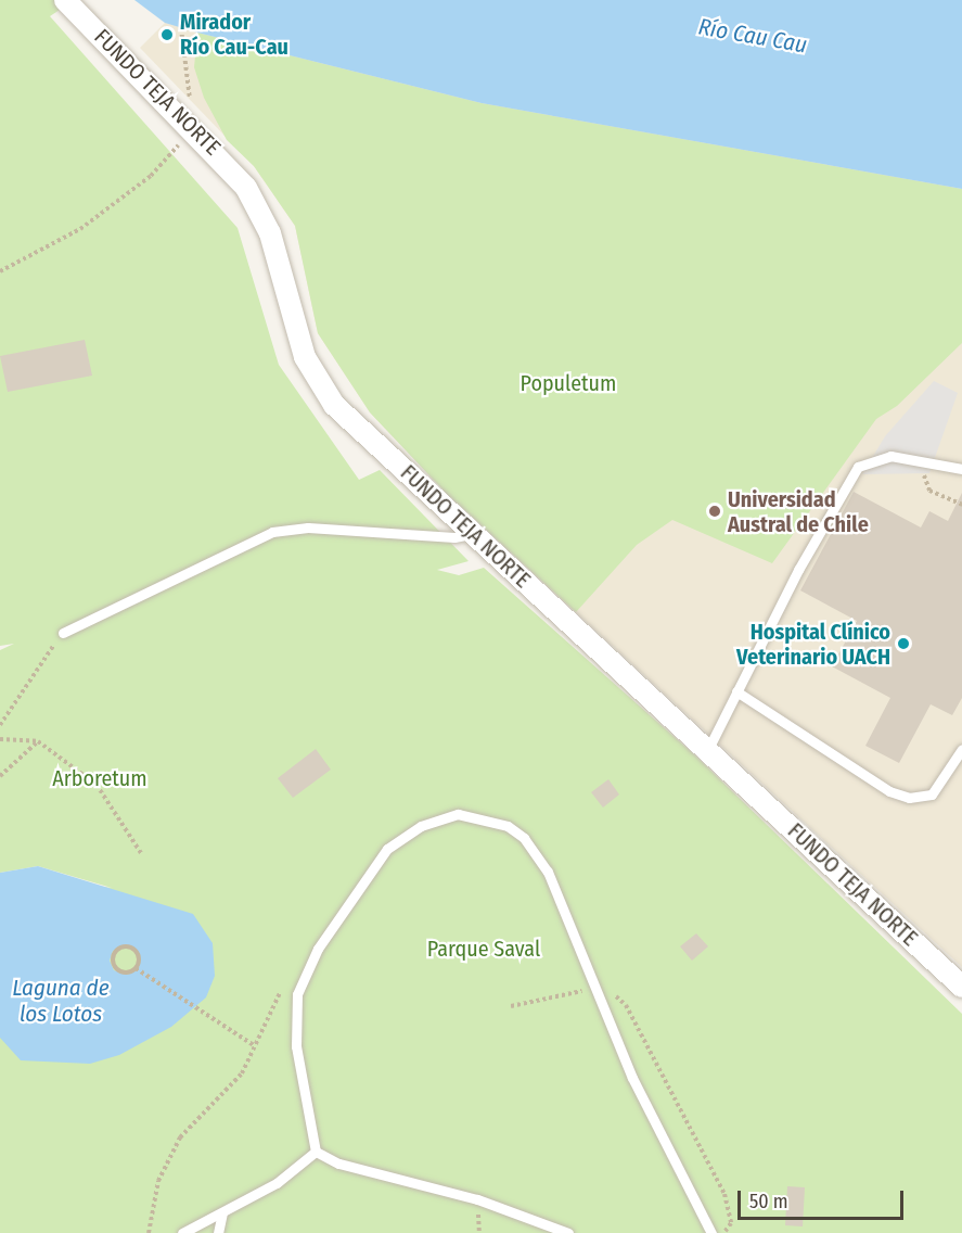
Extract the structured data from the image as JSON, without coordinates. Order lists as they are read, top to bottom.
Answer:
{
  "streets": {
    "street": ["FUNDO TEJA NORTE"]
  },
  "water": ["Río Cau Cau", "Laguna de los Lotos"],
  "parks": ["Populetum", "Arboretum", "Parque Saval"],
  "places": ["Mirador Río Cau-Cau", "Universidad Austral de Chile", "Hospital Clínico Veterinario UACH"],
  "scale_bar": "50 m"
}
